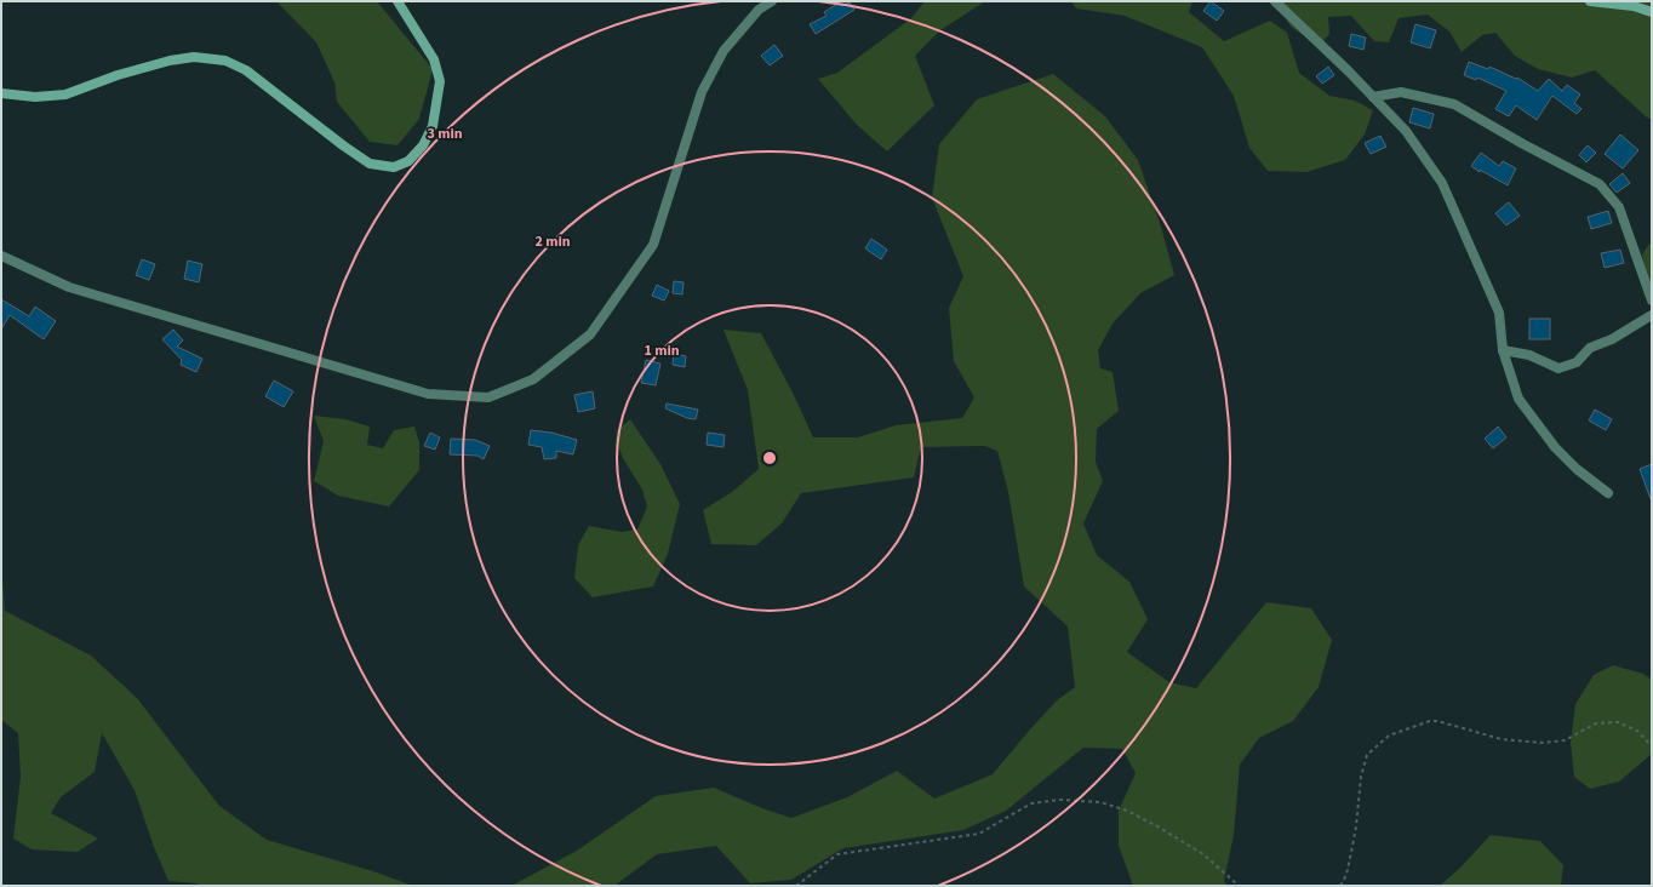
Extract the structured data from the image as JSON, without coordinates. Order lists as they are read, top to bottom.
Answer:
{
  "rings": ["3 min", "2 min", "1 min"]
}
